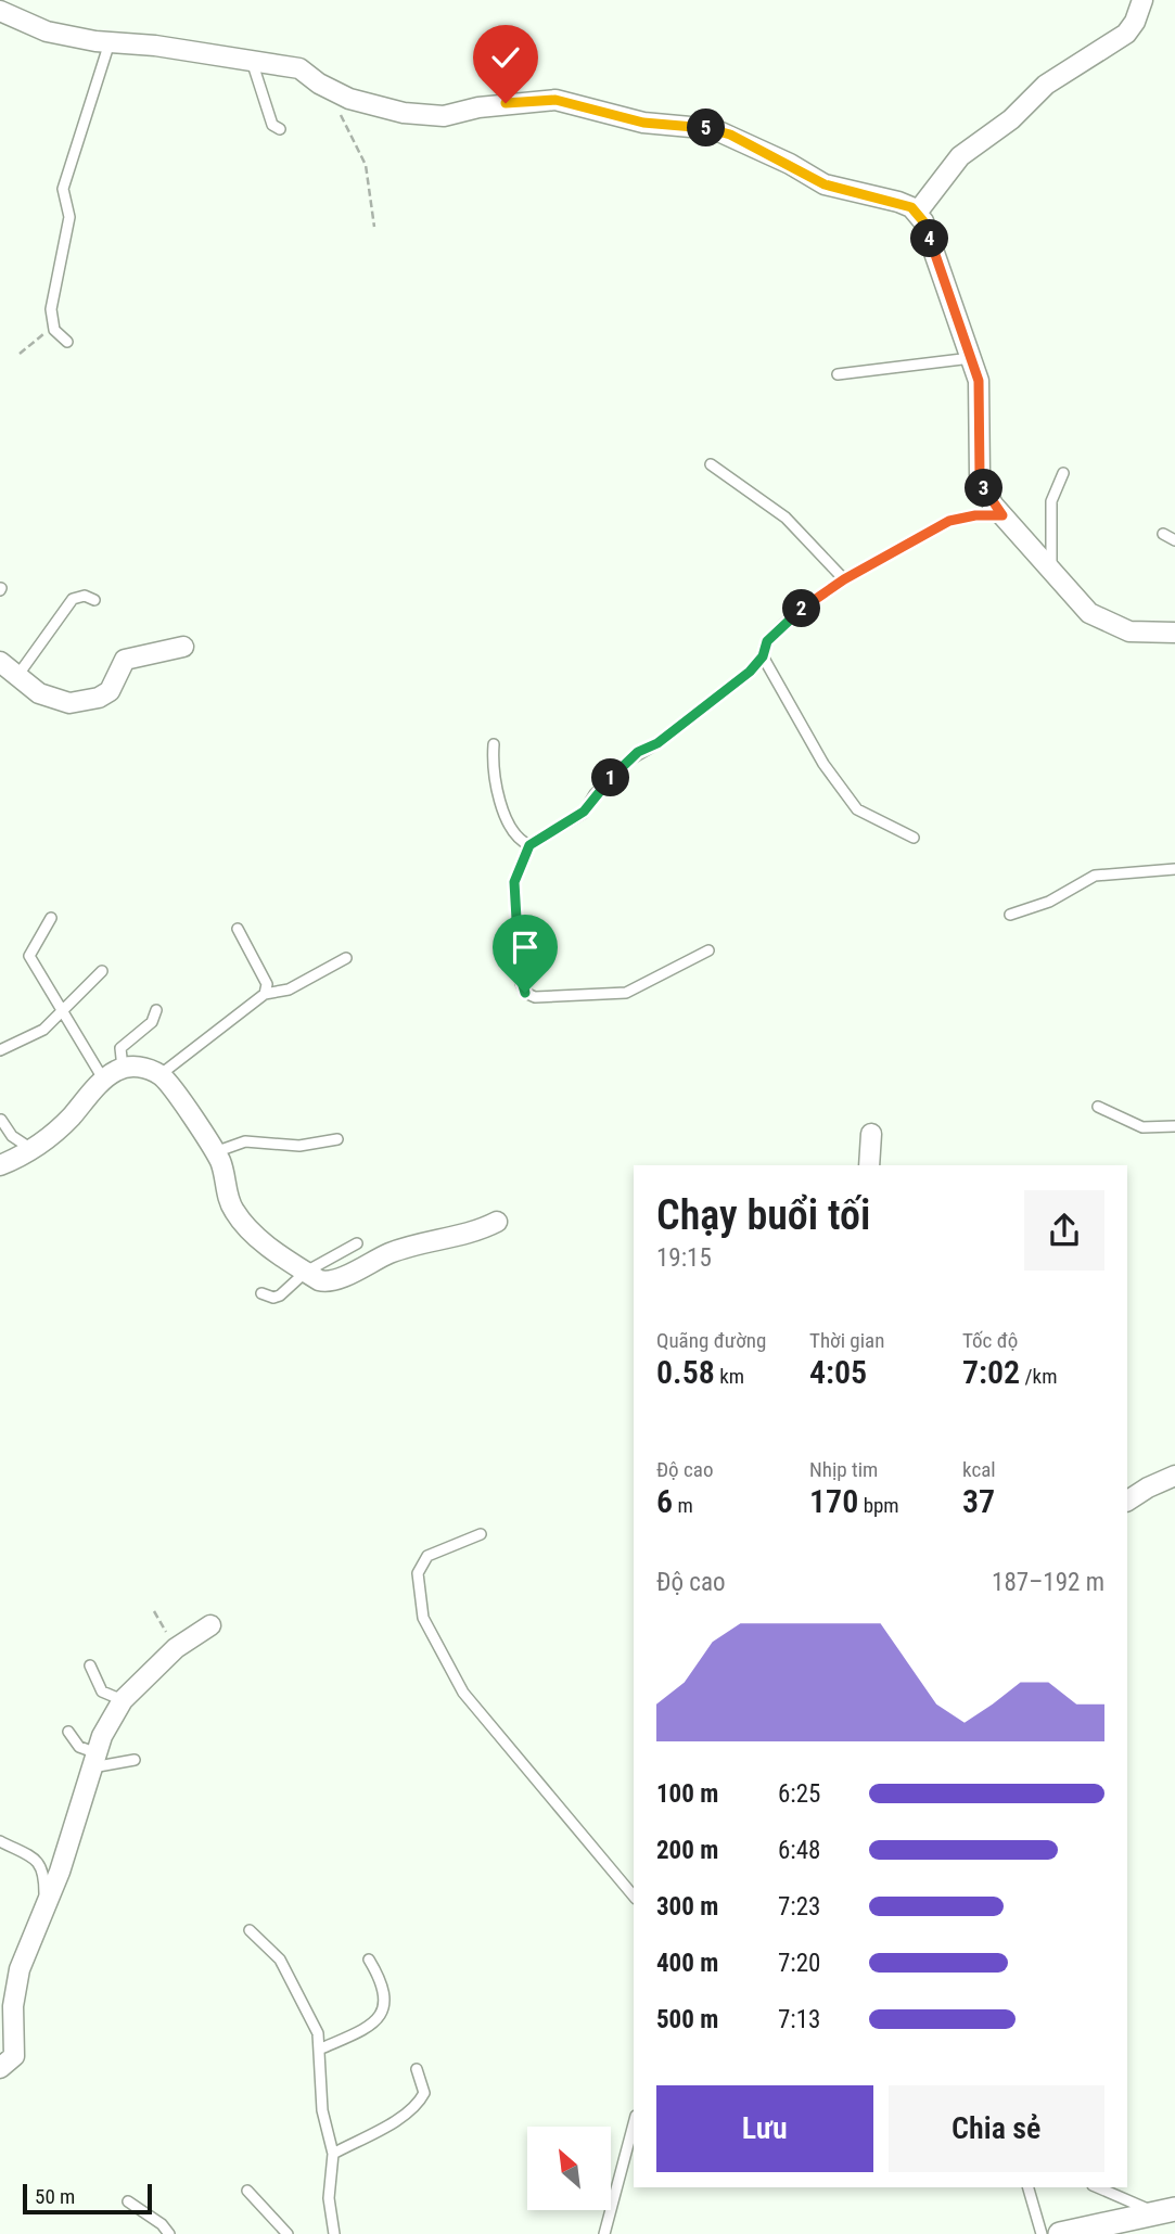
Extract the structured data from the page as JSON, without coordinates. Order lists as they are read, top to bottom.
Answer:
{
  "scale_bar": "50 m",
  "north": "top left",
  "page": {
    "pins": [
      "5",
      "4",
      "3",
      "2",
      "1"
    ],
    "heading": ["Chạy buổi tối", "19:15"],
    "stats": [
      ["Quãng đường", "0.58 km"],
      ["Thời gian", "4:05"],
      ["Tốc độ", "7:02 /km"],
      ["Độ cao", "6 m"],
      ["Nhịp tim", "170 bpm"],
      ["kcal", "37"]
    ],
    "chart": ["Độ cao", "187–192 m"],
    "list": [
      {
        "name": "100 m",
        "note": "6:25"
      },
      {
        "name": "200 m",
        "note": "6:48"
      },
      {
        "name": "300 m",
        "note": "7:23"
      },
      {
        "name": "400 m",
        "note": "7:20"
      },
      {
        "name": "500 m",
        "note": "7:13"
      }
    ],
    "buttons": ["Lưu", "Chia sẻ"],
    "scale": "50 m"
  }
}
